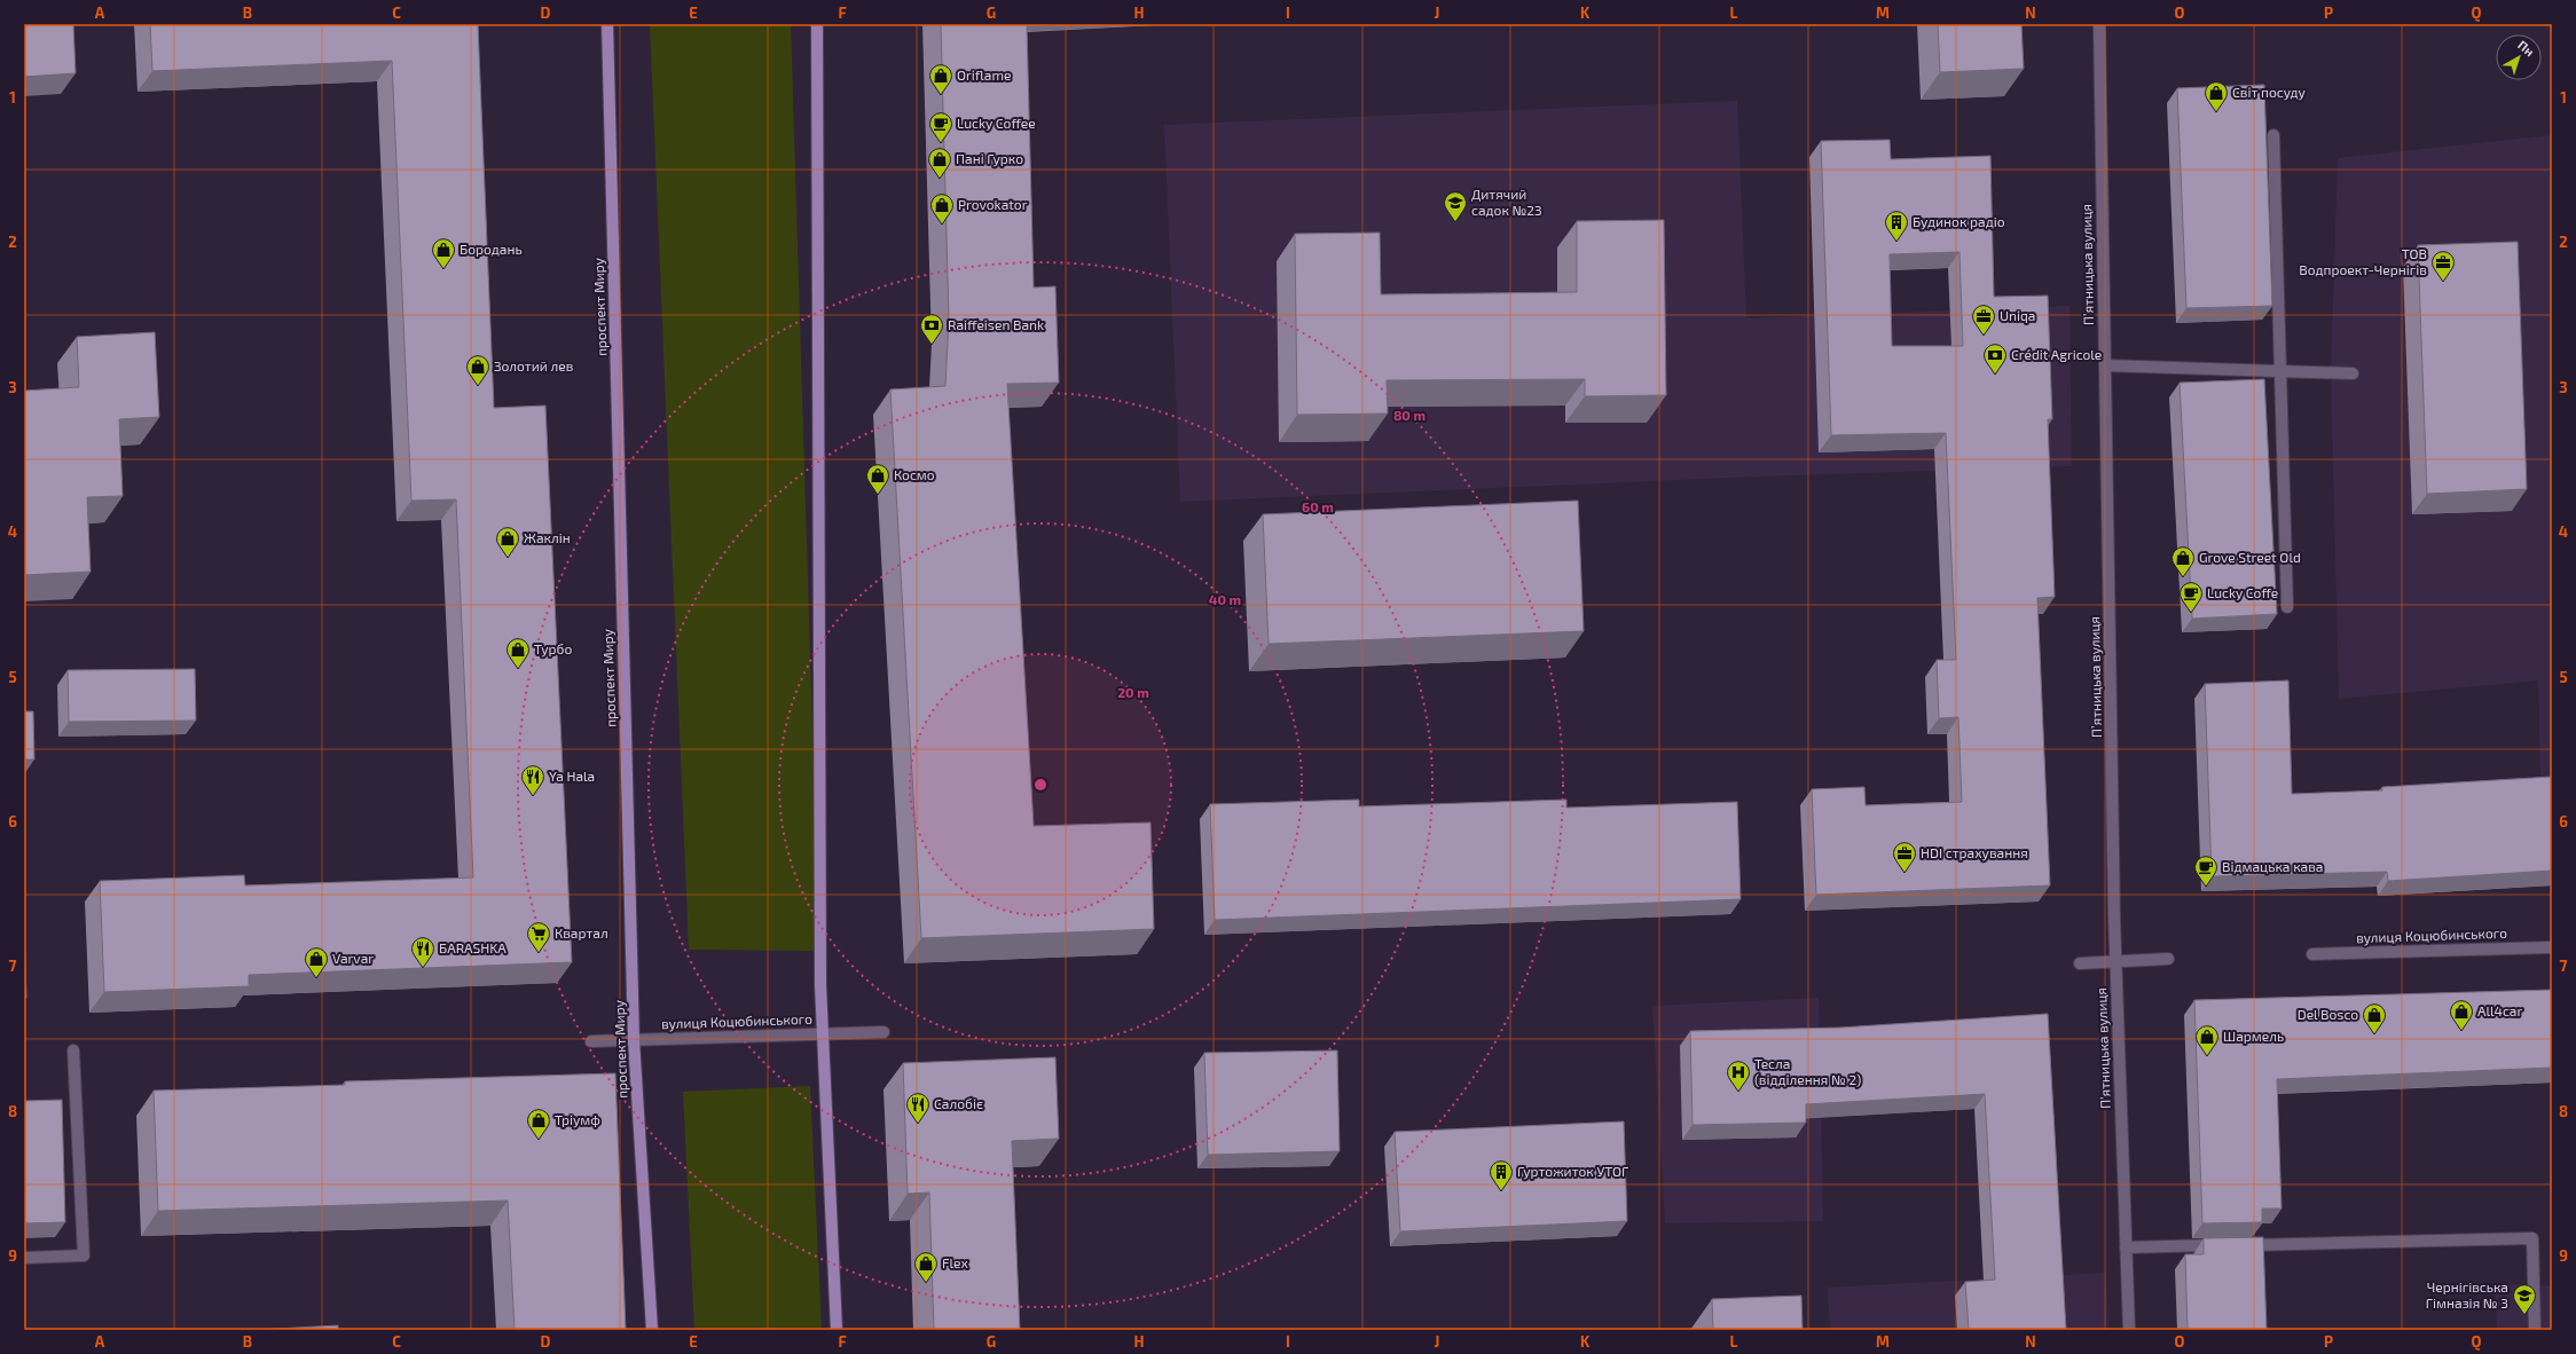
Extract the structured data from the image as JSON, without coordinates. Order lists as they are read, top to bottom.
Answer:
{
  "streets": {
    "main road": ["проспект Миру"],
    "street": ["Пʼятницька вулиця", "вулиця Коцюбинського"]
  },
  "crossings": [
    ["проспект Миру", "вулиця Коцюбинського"]
  ],
  "places": {
    "shop": [
      "Oriflame",
      "Світ посуду",
      "Пані Гурко",
      "Provokator",
      "Бородань",
      "Золотий лев",
      "Космо",
      "Жаклін",
      "Grove Street Old",
      "Турбо",
      "Varvar",
      "All4car",
      "Del Bosco",
      "Шармель",
      "Тріумф",
      "Flex"
    ],
    "cafe": ["Lucky Coffee", "Lucky Coffe", "Відмацька кава"],
    "school or university": ["Дитячий садок №23", "Чернігівська Гімназія № 3"],
    "building": ["Будинок радіо", "Гуртожиток УТОГ"],
    "office": ["ТОВ Водпроект-Чернігів", "Uniqa", "HDI страхування"],
    "bank": ["Raiffeisen Bank", "Crédit Agricole"],
    "restaurant": ["Ya Hala", "БАRASHKA", "Салобіє"],
    "supermarket": ["Квартал"],
    "hospital": ["Тесла (відділення № 2)"]
  },
  "north": "top right",
  "grid": {
    "columns": [
      "A",
      "B",
      "C",
      "D",
      "E",
      "F",
      "G",
      "H",
      "I",
      "J",
      "K",
      "L",
      "M",
      "N",
      "O",
      "P",
      "Q"
    ],
    "rows": [
      "1",
      "2",
      "3",
      "4",
      "5",
      "6",
      "7",
      "8",
      "9"
    ]
  },
  "rings": [
    "80 m",
    "60 m",
    "40 m",
    "20 m"
  ]
}
